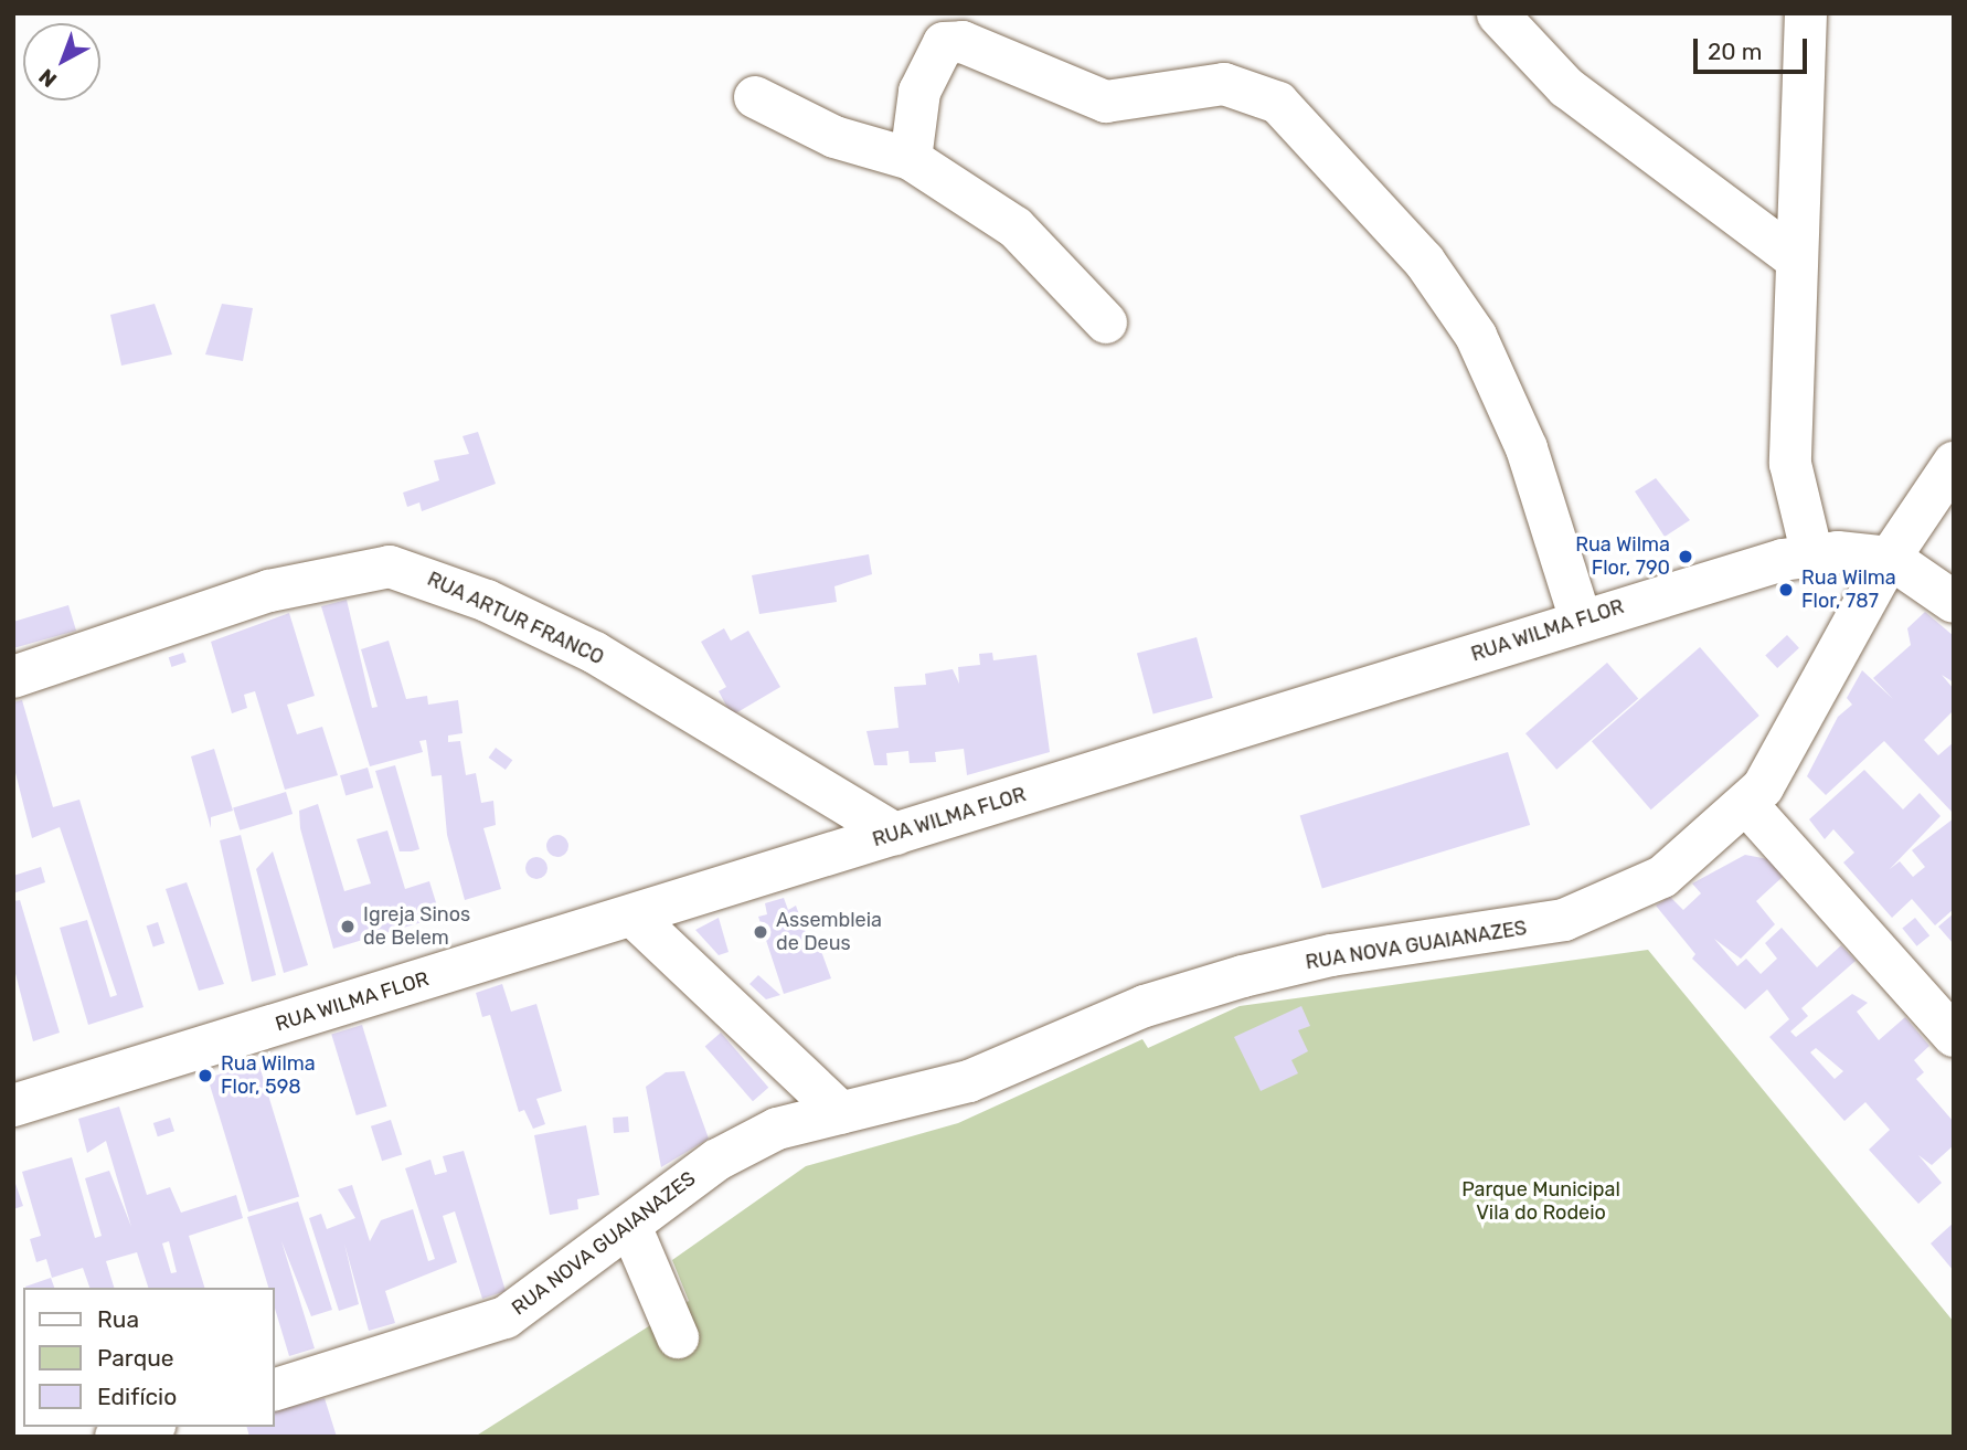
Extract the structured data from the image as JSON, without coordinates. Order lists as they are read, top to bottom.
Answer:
{
  "streets": {
    "street": ["RUA ARTUR FRANCO", "RUA WILMA FLOR", "RUA NOVA GUAIANAZES"]
  },
  "crossings": [
    ["RUA ARTUR FRANCO", "RUA WILMA FLOR"]
  ],
  "parks": ["Parque Municipal Vila do Rodeio"],
  "places": [
    "Rua Wilma Flor, 790",
    "Rua Wilma Flor, 787",
    "Igreja Sinos de Belem",
    "Assembleia de Deus",
    "Rua Wilma Flor, 598"
  ],
  "legend": ["Rua", "Parque", "Edifício"],
  "scale_bar": "20 m",
  "north": "bottom left"
}
